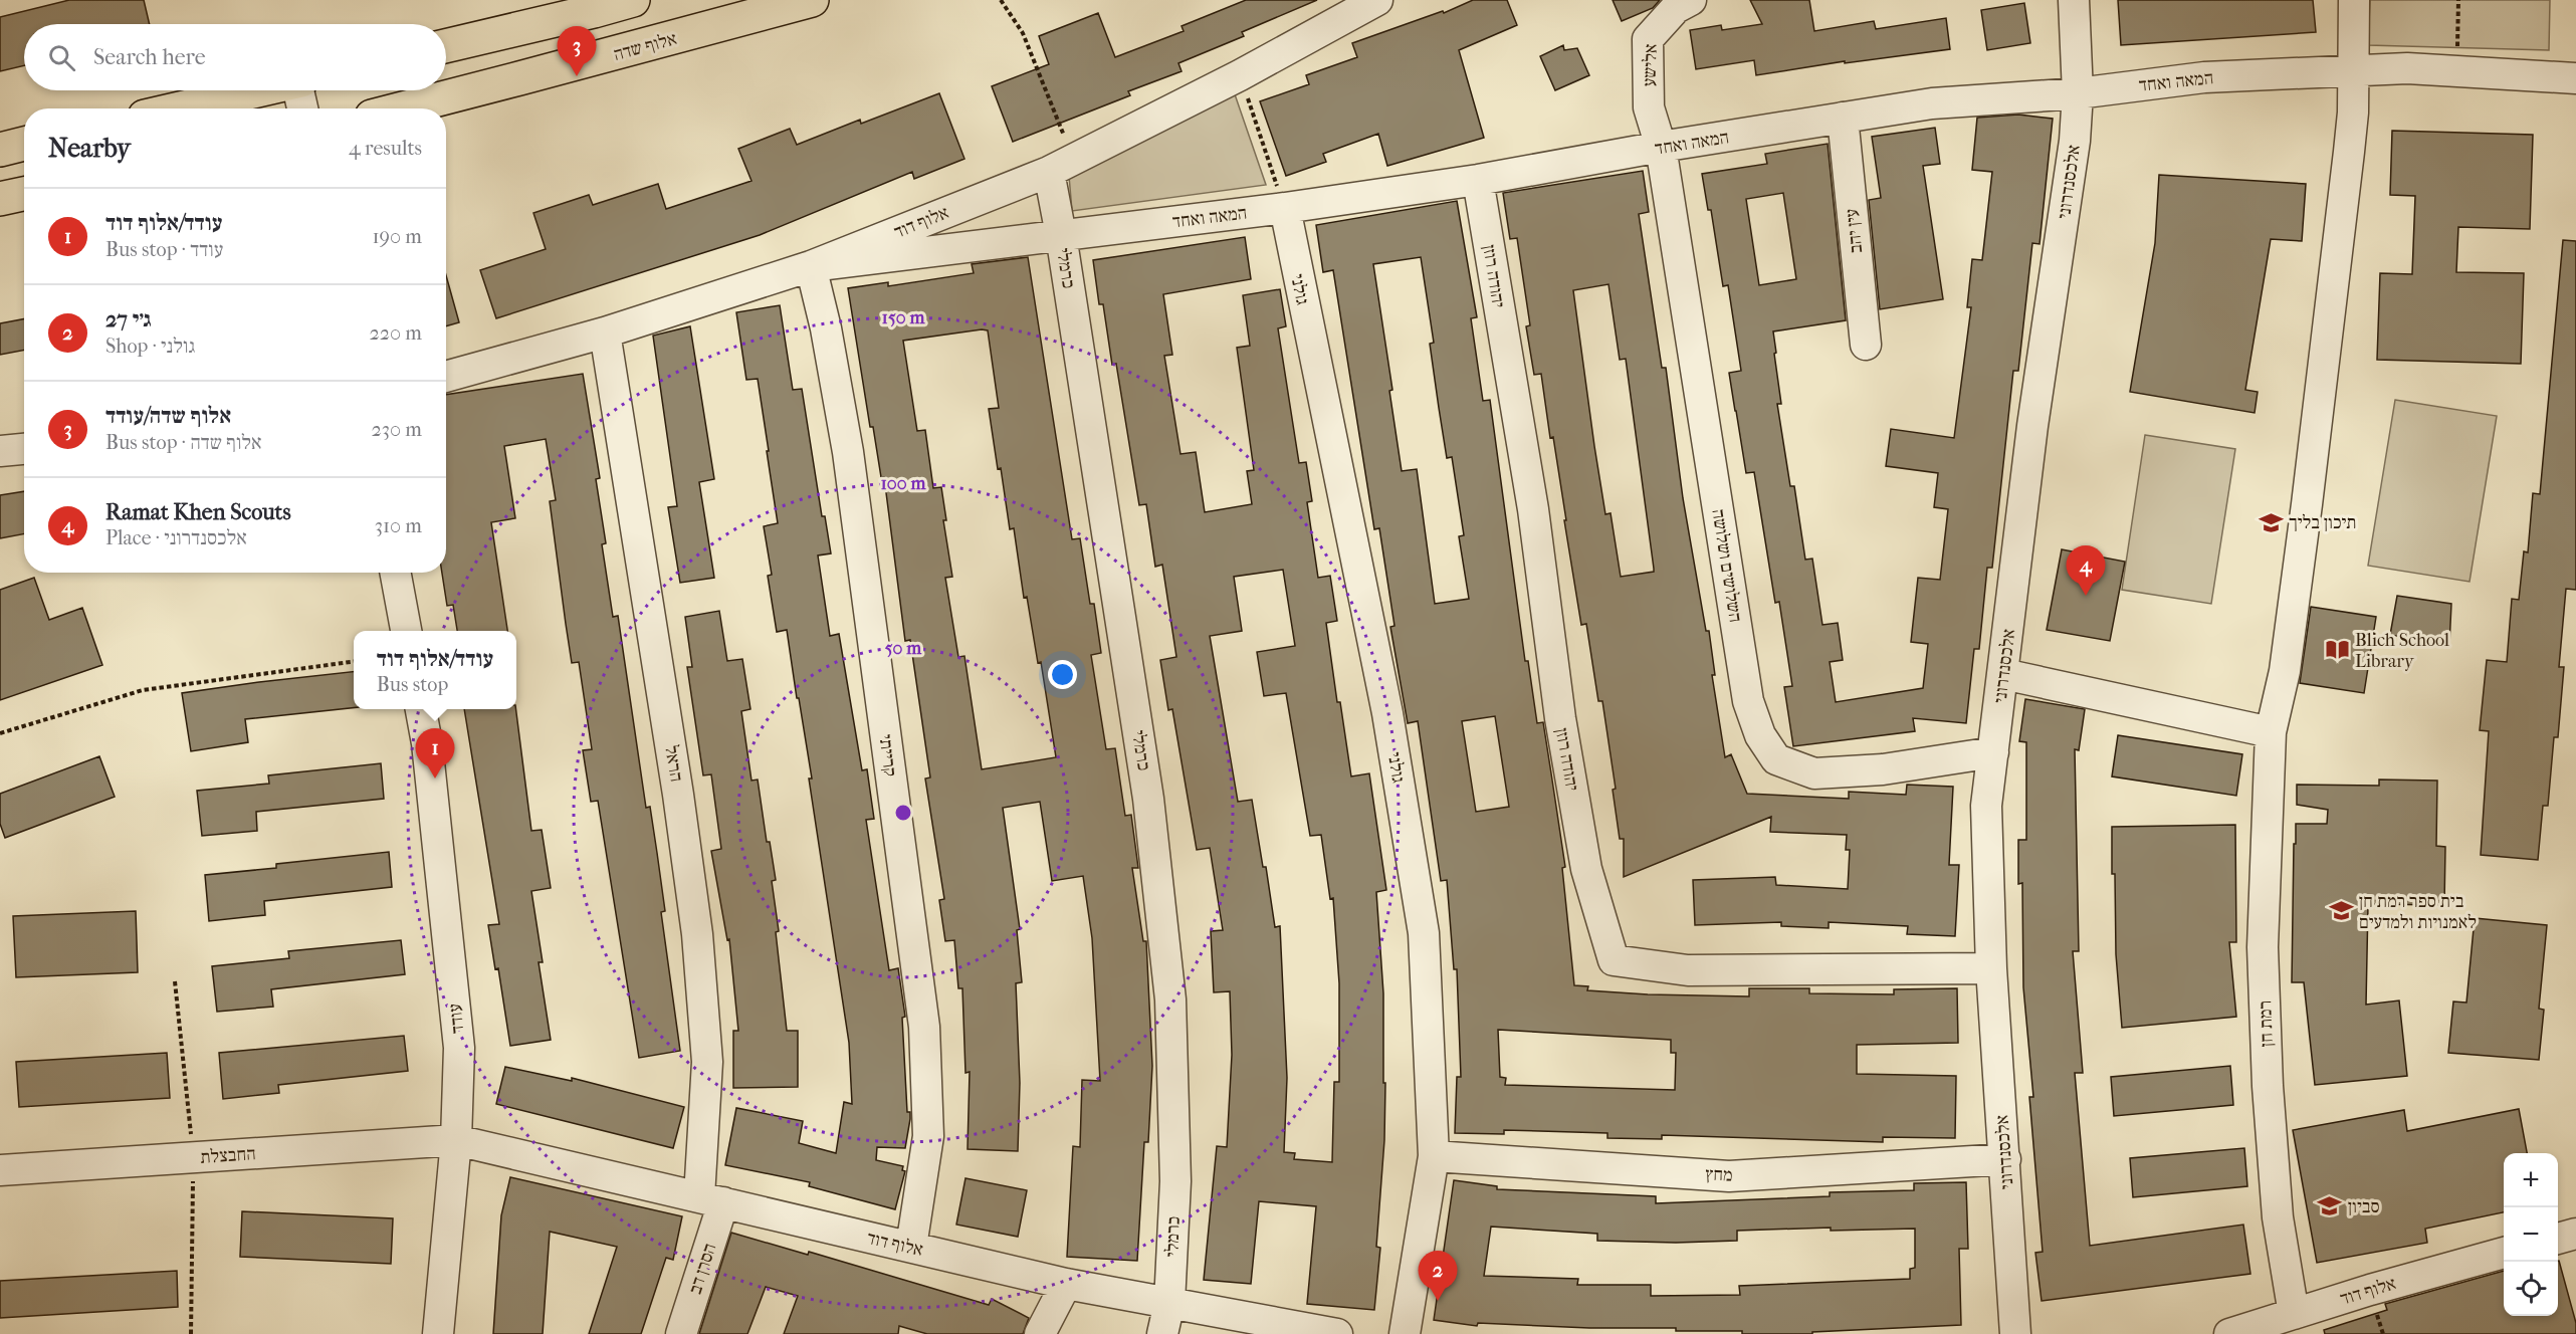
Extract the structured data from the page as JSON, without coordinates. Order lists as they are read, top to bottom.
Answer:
{
  "streets": {
    "main road": ["אלוף שדה"],
    "street": [
      "אלישע",
      "המאה ואחד",
      "אלכסנדרוני",
      "אלוף דוד",
      "עין יהב",
      "כרמלי",
      "יהודה רוזן",
      "גולני",
      "השלושים ושלושה",
      "קרייתי",
      "הראל",
      "עודד",
      "רמת חן",
      "החבצלת",
      "מחץ",
      "הסרן דב"
    ]
  },
  "crossings": [
    ["אלישע", "המאה ואחד"],
    ["אלישע", "השלושים ושלושה"],
    ["המאה ואחד", "אלכסנדרוני"],
    ["המאה ואחד", "אלוף דוד"],
    ["המאה ואחד", "עין יהב"],
    ["המאה ואחד", "כרמלי"],
    ["המאה ואחד", "יהודה רוזן"],
    ["המאה ואחד", "גולני"],
    ["המאה ואחד", "השלושים ושלושה"],
    ["המאה ואחד", "קרייתי"],
    ["המאה ואחד", "רמת חן"],
    ["אלכסנדרוני", "יהודה רוזן"],
    ["אלכסנדרוני", "השלושים ושלושה"],
    ["אלכסנדרוני", "מחץ"],
    ["אלוף דוד", "כרמלי"],
    ["אלוף דוד", "קרייתי"],
    ["אלוף דוד", "הראל"],
    ["אלוף דוד", "עודד"],
    ["אלוף דוד", "רמת חן"],
    ["אלוף דוד", "החבצלת"],
    ["אלוף דוד", "הסרן דב"],
    ["גולני", "מחץ"],
    ["הראל", "הסרן דב"],
    ["עודד", "החבצלת"]
  ],
  "places": {
    "school or university": ["תיכון בליך", "בית ספר רמת חן לאמנויות ולמדעים", "סביון"],
    "library": ["Blich School Library"]
  },
  "page": {
    "search": "Search here",
    "pins": [
      "3",
      "4",
      "1",
      "2"
    ],
    "heading": ["Nearby", "4 results"],
    "list": [
      {
        "mark": "1",
        "name": "עודד/אלוף דוד",
        "note": "Bus stop · עודד",
        "value": "190 m"
      },
      {
        "mark": "2",
        "name": "ג׳י 27",
        "note": "Shop · גולני",
        "value": "220 m"
      },
      {
        "mark": "3",
        "name": "אלוף שדה/עודד",
        "note": "Bus stop · אלוף שדה",
        "value": "230 m"
      },
      {
        "mark": "4",
        "name": "Ramat Khen Scouts",
        "note": "Place · אלכסנדרוני",
        "value": "310 m"
      }
    ],
    "popup": ["עודד/אלוף דוד", "Bus stop"],
    "map_buttons": ["+", "−"]
  },
  "rings": ["150 m", "100 m", "50 m"]
}
